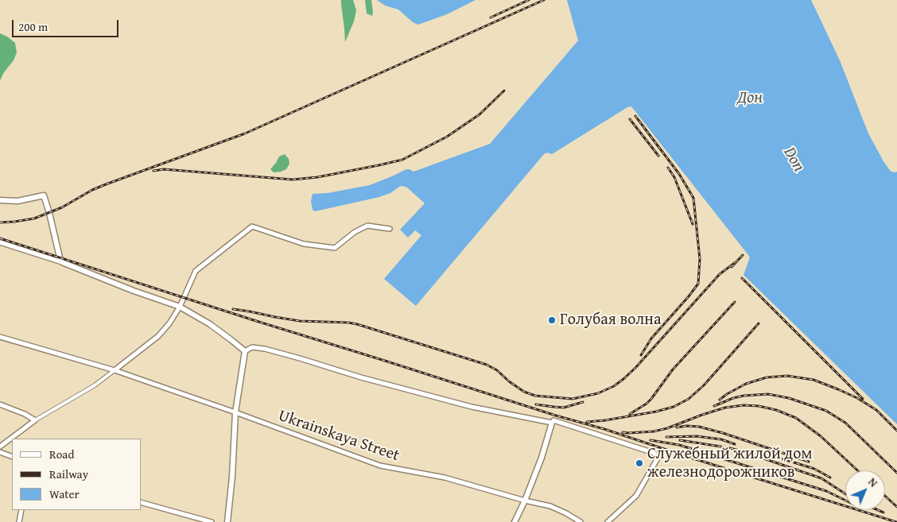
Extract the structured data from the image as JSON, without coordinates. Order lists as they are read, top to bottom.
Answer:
{
  "streets": {
    "street": ["Ukrainskaya Street"]
  },
  "water": ["Дон", "Don"],
  "places": ["Голубая волна", "Служебный жилой дом железнодорожников"],
  "legend": ["Road", "Railway", "Water"],
  "scale_bar": "200 m",
  "north": "top right"
}
